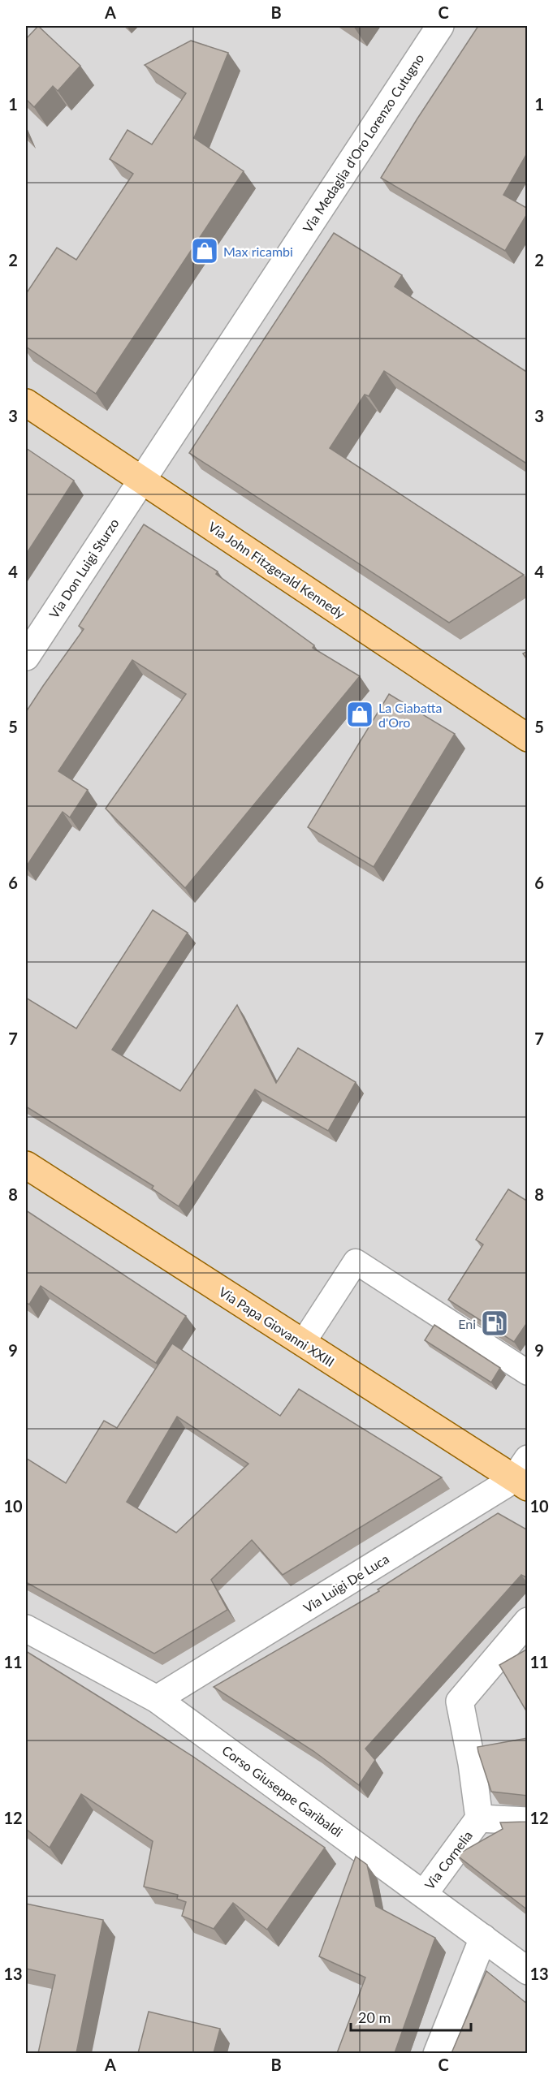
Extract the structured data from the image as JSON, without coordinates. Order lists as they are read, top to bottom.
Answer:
{
  "streets": {
    "main road": ["Via John Fitzgerald Kennedy", "Via Papa Giovanni XXIII"],
    "street": [
      "Via Medaglia d'Oro Lorenzo Cutugno",
      "Via Don Luigi Sturzo",
      "Via Luigi De Luca",
      "Corso Giuseppe Garibaldi",
      "Via Cornelia"
    ]
  },
  "crossings": [
    ["Via Medaglia d'Oro Lorenzo Cutugno", "Via Don Luigi Sturzo"],
    ["Via Medaglia d'Oro Lorenzo Cutugno", "Via John Fitzgerald Kennedy"],
    ["Via Don Luigi Sturzo", "Via John Fitzgerald Kennedy"],
    ["Via Papa Giovanni XXIII", "Via Luigi De Luca"],
    ["Via Luigi De Luca", "Corso Giuseppe Garibaldi"],
    ["Corso Giuseppe Garibaldi", "Via Cornelia"]
  ],
  "places": {
    "shop": ["Max ricambi", "La Ciabatta d'Oro"],
    "fuel station": ["Eni"]
  },
  "scale_bar": "20 m",
  "grid": {
    "columns": ["A", "B", "C"],
    "rows": [
      "1",
      "2",
      "3",
      "4",
      "5",
      "6",
      "7",
      "8",
      "9",
      "10",
      "11",
      "12",
      "13"
    ]
  }
}
